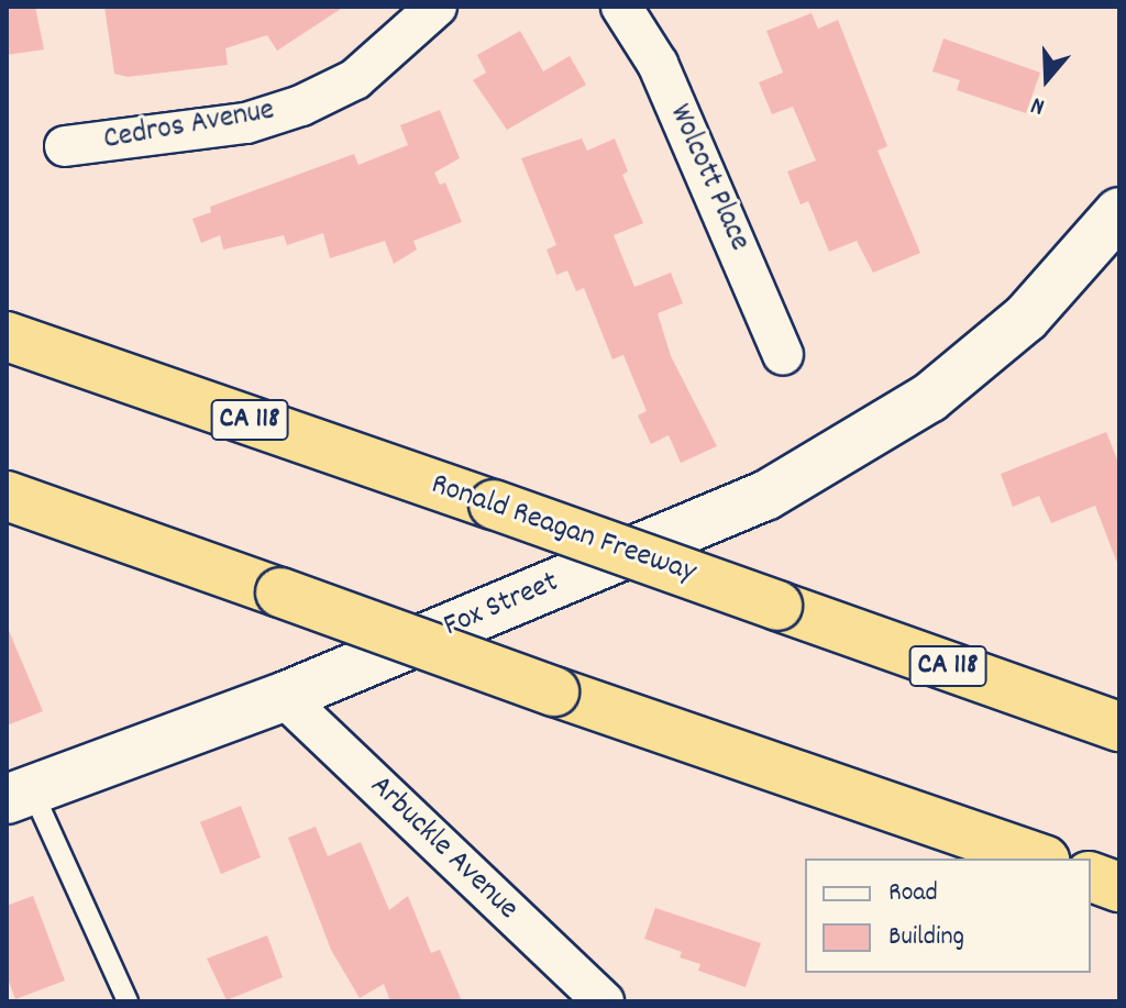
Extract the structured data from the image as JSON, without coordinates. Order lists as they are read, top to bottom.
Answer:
{
  "streets": {
    "highway": ["CA 118", "Ronald Reagan Freeway"],
    "main road": ["Fox Street"],
    "street": ["Cedros Avenue", "Wolcott Place", "Arbuckle Avenue"]
  },
  "crossings": [
    ["Fox Street", "Arbuckle Avenue"]
  ],
  "legend": ["Road", "Building"],
  "north": "bottom"
}
